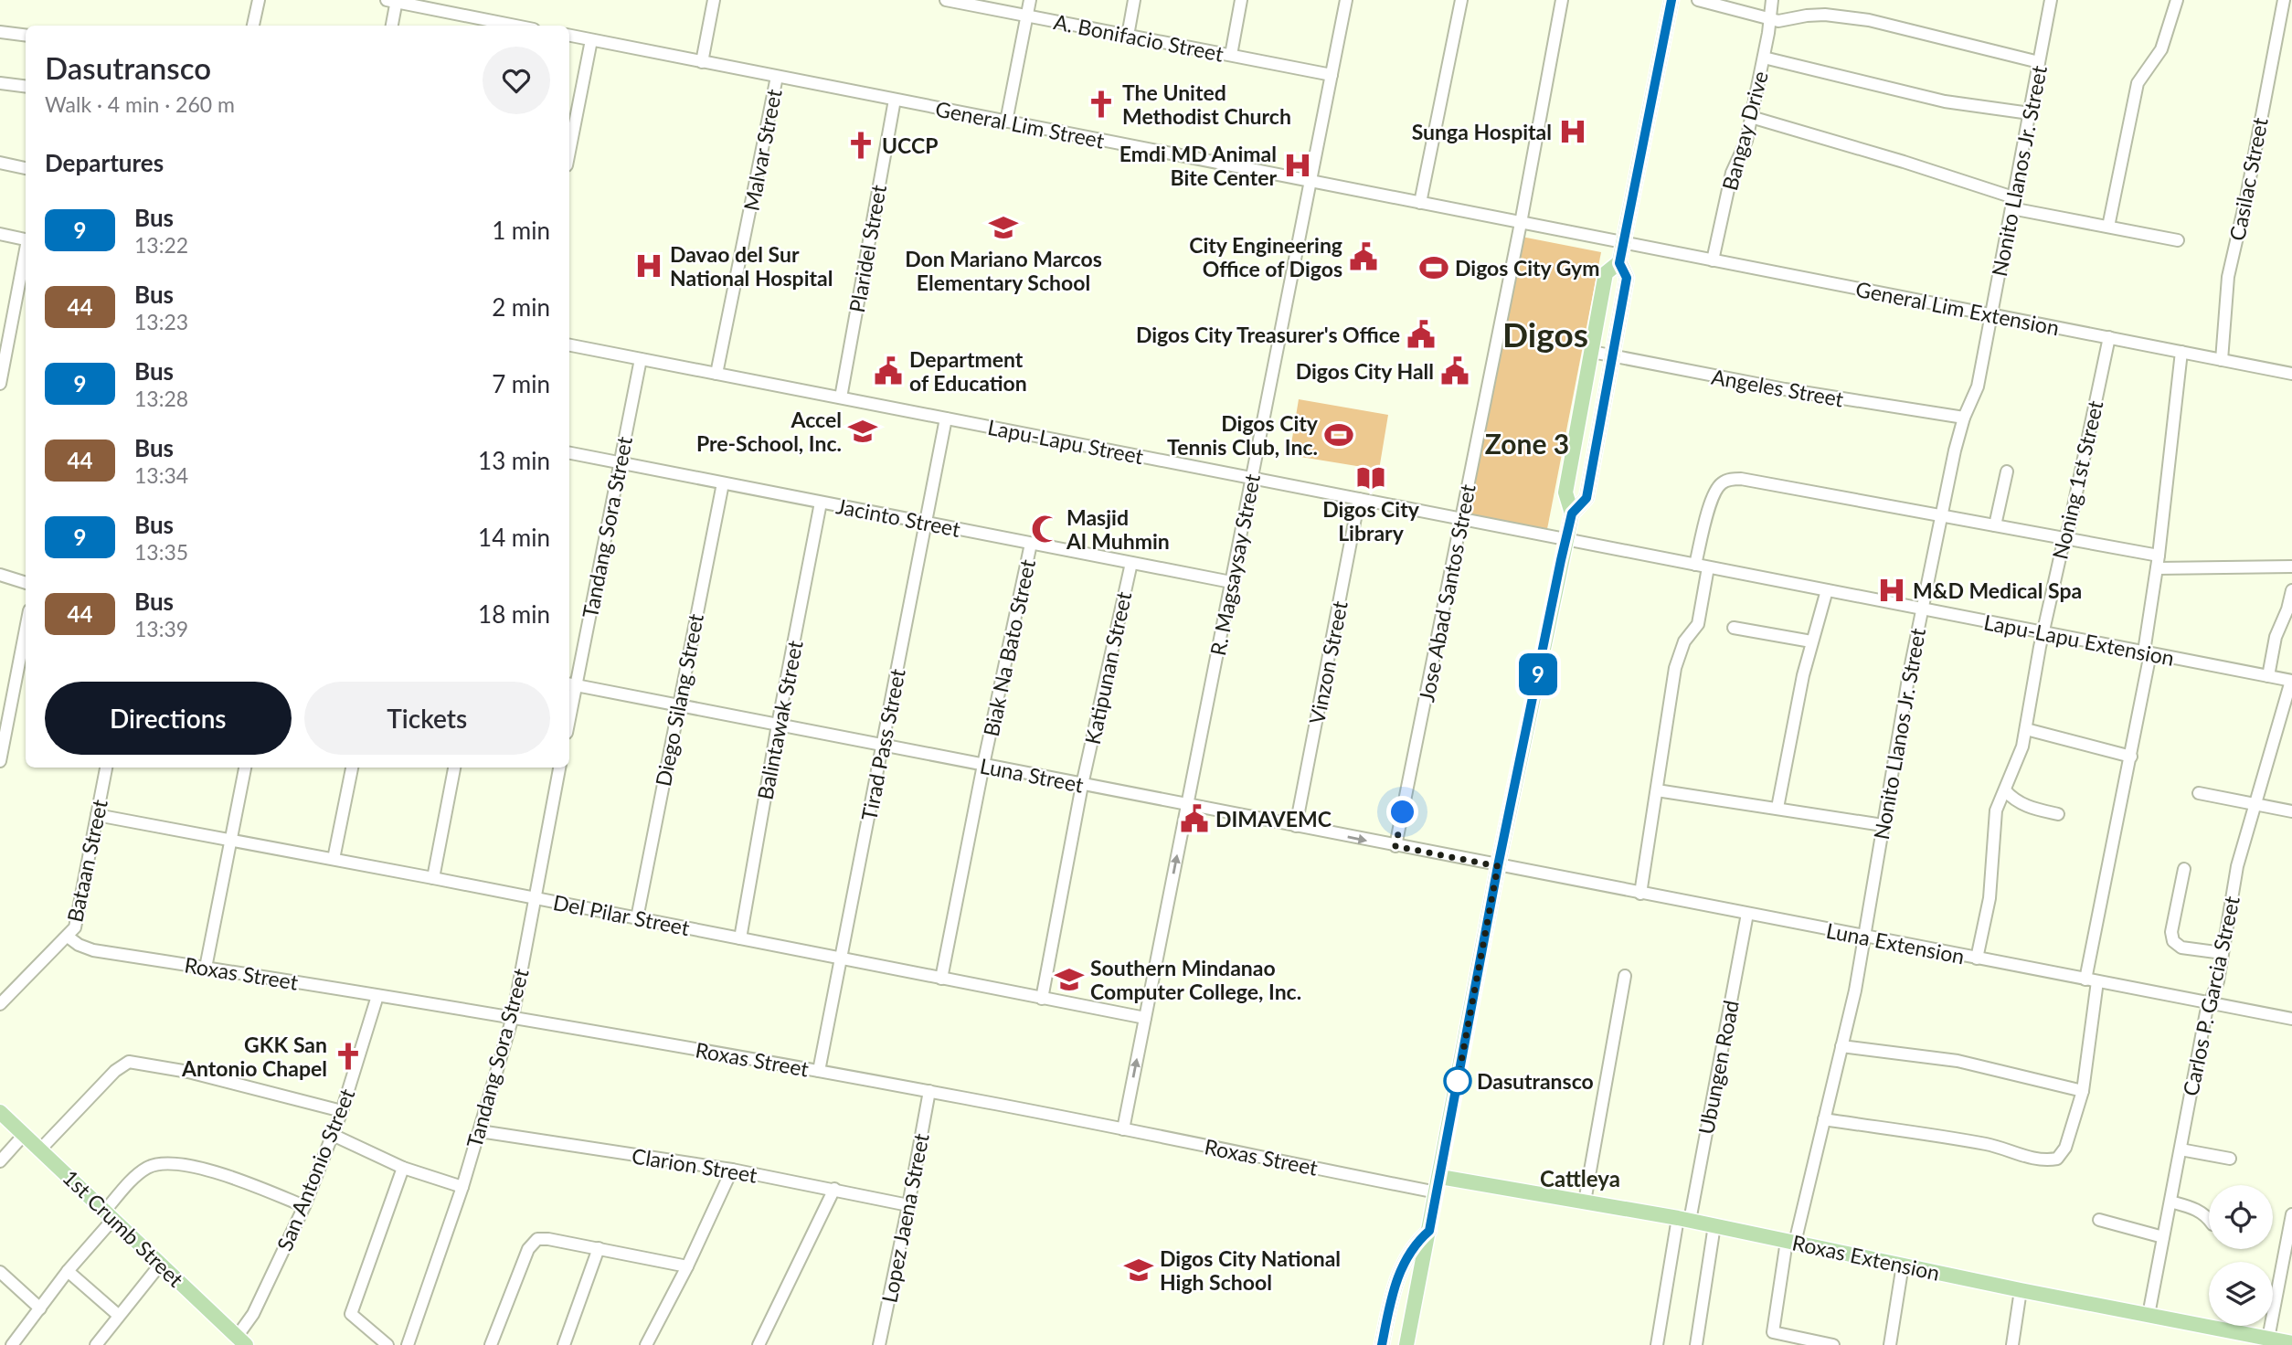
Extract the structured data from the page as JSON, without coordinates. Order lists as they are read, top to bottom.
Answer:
{
  "streets": {
    "main road": ["1st Crumb Street", "Roxas Extension"],
    "street": [
      "A. Bonifacio Street",
      "General Lim Street",
      "Bangay Drive",
      "Malvar Street",
      "Nonito Llanos Jr. Street",
      "Casilac Street",
      "Plaridel Street",
      "General Lim Extension",
      "Angeles Street",
      "Lapu-Lapu Street",
      "Noning 1st Street",
      "Jacinto Street",
      "Tandang Sora Street",
      "R. Magsaysay Street",
      "Jose Abad Santos Street",
      "Lapu-Lapu Extension",
      "Biak Na Bato Street",
      "Vinzon Street",
      "Katipunan Street",
      "Diego Silang Street",
      "Balintawak Street",
      "Tirad Pass Street",
      "Luna Street",
      "Bataan Street",
      "Del Pilar Street",
      "Luna Extension",
      "Roxas Street",
      "Carlos P. Garcia Street",
      "Ubungen Road",
      "Clarion Street",
      "San Antonio Street",
      "Lopez Jaena Street"
    ]
  },
  "crossings": [
    ["A. Bonifacio Street", "R. Magsaysay Street"],
    ["General Lim Street", "Malvar Street"],
    ["General Lim Street", "Plaridel Street"],
    ["General Lim Street", "General Lim Extension"],
    ["General Lim Street", "R. Magsaysay Street"],
    ["General Lim Street", "Jose Abad Santos Street"],
    ["Bangay Drive", "General Lim Extension"],
    ["Malvar Street", "Lapu-Lapu Street"],
    ["Nonito Llanos Jr. Street", "General Lim Extension"],
    ["Nonito Llanos Jr. Street", "Angeles Street"],
    ["Nonito Llanos Jr. Street", "Lapu-Lapu Extension"],
    ["Nonito Llanos Jr. Street", "Luna Extension"],
    ["Nonito Llanos Jr. Street", "Roxas Extension"],
    ["Casilac Street", "General Lim Extension"],
    ["Plaridel Street", "Lapu-Lapu Street"],
    ["General Lim Extension", "Noning 1st Street"],
    ["Lapu-Lapu Street", "Tandang Sora Street"],
    ["Lapu-Lapu Street", "R. Magsaysay Street"],
    ["Lapu-Lapu Street", "Jose Abad Santos Street"],
    ["Lapu-Lapu Street", "Lapu-Lapu Extension"],
    ["Lapu-Lapu Street", "Vinzon Street"],
    ["Lapu-Lapu Street", "Tirad Pass Street"],
    ["Noning 1st Street", "Lapu-Lapu Extension"],
    ["Noning 1st Street", "Luna Extension"],
    ["Jacinto Street", "Tandang Sora Street"],
    ["Jacinto Street", "R. Magsaysay Street"],
    ["Jacinto Street", "Biak Na Bato Street"],
    ["Jacinto Street", "Katipunan Street"],
    ["Jacinto Street", "Diego Silang Street"],
    ["Jacinto Street", "Balintawak Street"],
    ["Jacinto Street", "Tirad Pass Street"],
    ["Tandang Sora Street", "Luna Street"],
    ["Tandang Sora Street", "Del Pilar Street"],
    ["Tandang Sora Street", "Roxas Street"],
    ["Tandang Sora Street", "Clarion Street"],
    ["R. Magsaysay Street", "Luna Street"],
    ["R. Magsaysay Street", "Del Pilar Street"],
    ["R. Magsaysay Street", "Roxas Street"],
    ["Jose Abad Santos Street", "Luna Street"],
    ["Lapu-Lapu Extension", "Carlos P. Garcia Street"],
    ["Biak Na Bato Street", "Luna Street"],
    ["Biak Na Bato Street", "Del Pilar Street"],
    ["Vinzon Street", "Luna Street"],
    ["Katipunan Street", "Luna Street"],
    ["Katipunan Street", "Del Pilar Street"],
    ["Diego Silang Street", "Luna Street"],
    ["Diego Silang Street", "Del Pilar Street"],
    ["Balintawak Street", "Luna Street"],
    ["Balintawak Street", "Del Pilar Street"],
    ["Tirad Pass Street", "Luna Street"],
    ["Tirad Pass Street", "Del Pilar Street"],
    ["Tirad Pass Street", "Roxas Street"],
    ["Luna Street", "Luna Extension"],
    ["Bataan Street", "Del Pilar Street"],
    ["Bataan Street", "Roxas Street"],
    ["Luna Extension", "Carlos P. Garcia Street"],
    ["Luna Extension", "Ubungen Road"],
    ["Roxas Street", "San Antonio Street"],
    ["Roxas Street", "Lopez Jaena Street"],
    ["Carlos P. Garcia Street", "Roxas Extension"],
    ["Ubungen Road", "Roxas Extension"],
    ["Clarion Street", "Lopez Jaena Street"],
    ["San Antonio Street", "1st Crumb Street"]
  ],
  "districts": ["Digos", "Zone 3", "Cattleya"],
  "places": {
    "church": ["The United Methodist Church", "UCCP", "GKK San Antonio Chapel"],
    "hospital": [
      "Sunga Hospital",
      "Emdi MD Animal Bite Center",
      "Davao del Sur National Hospital",
      "M&D Medical Spa"
    ],
    "school or university": [
      "Don Mariano Marcos Elementary School",
      "Accel Pre-School, Inc.",
      "Southern Mindanao Computer College, Inc.",
      "Digos City National High School"
    ],
    "public building": [
      "City Engineering Office of Digos",
      "Digos City Treasurer's Office",
      "Department of Education",
      "Digos City Hall",
      "DIMAVEMC"
    ],
    "sports": ["Digos City Gym", "Digos City Tennis Club, Inc."],
    "library": ["Digos City Library"],
    "mosque": ["Masjid Al Muhmin"],
    "other": ["Dasutransco"]
  },
  "lines": ["bus line 9"],
  "page": {
    "on_map": "9",
    "heading": [
      ["Dasutransco", "Walk · 4 min · 260 m"],
      "Departures"
    ],
    "list": [
      {
        "mark": "9",
        "name": "Bus",
        "note": "13:22",
        "value": "1 min"
      },
      {
        "mark": "44",
        "name": "Bus",
        "note": "13:23",
        "value": "2 min"
      },
      {
        "mark": "9",
        "name": "Bus",
        "note": "13:28",
        "value": "7 min"
      },
      {
        "mark": "44",
        "name": "Bus",
        "note": "13:34",
        "value": "13 min"
      },
      {
        "mark": "9",
        "name": "Bus",
        "note": "13:35",
        "value": "14 min"
      },
      {
        "mark": "44",
        "name": "Bus",
        "note": "13:39",
        "value": "18 min"
      }
    ],
    "buttons": ["Directions", "Tickets"]
  }
}
